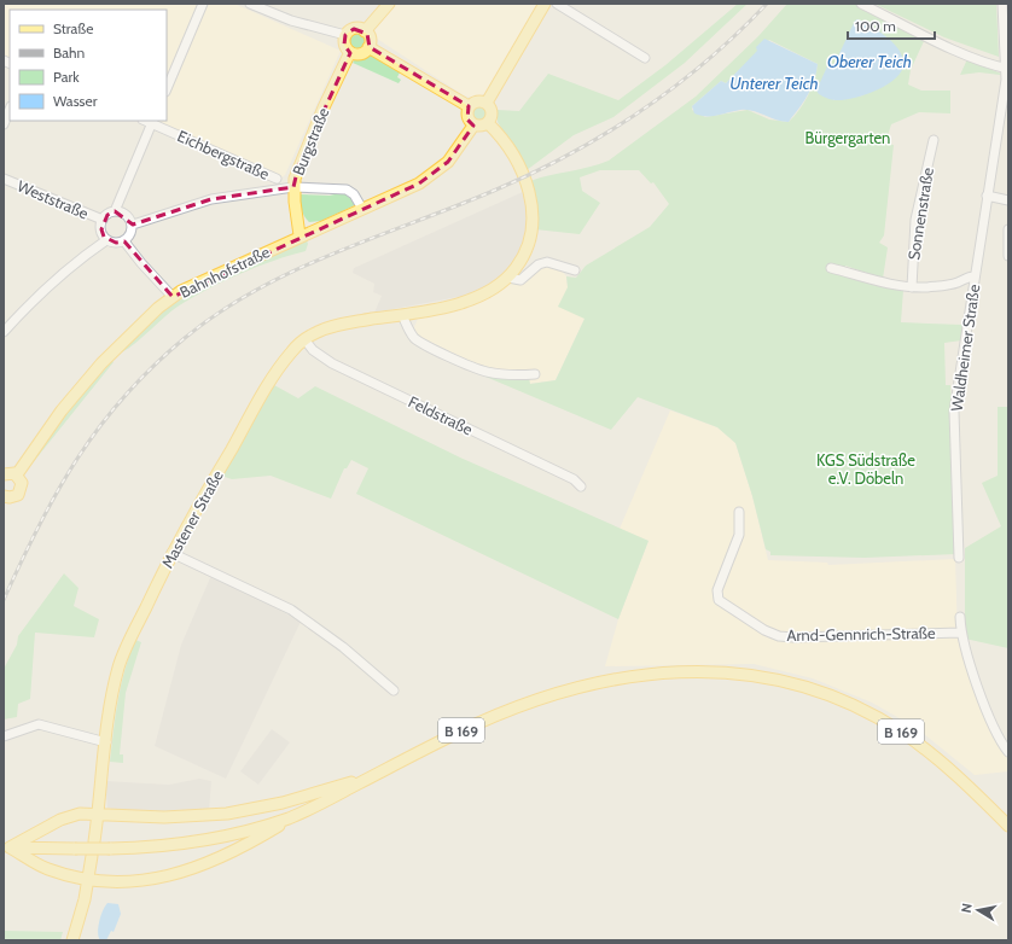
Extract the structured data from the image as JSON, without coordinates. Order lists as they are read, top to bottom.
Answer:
{
  "streets": {
    "main road": [
      "Burgstraße",
      "Bahnhofstraße",
      "Mastener Straße",
      "B 169"
    ],
    "street": [
      "Eichbergstraße",
      "Weststraße",
      "Sonnenstraße",
      "Waldheimer Straße",
      "Feldstraße",
      "Arnd-Gennrich-Straße"
    ]
  },
  "crossings": [
    ["Burgstraße", "Bahnhofstraße"],
    ["Bahnhofstraße", "Mastener Straße"],
    ["Feldstraße", "Mastener Straße"]
  ],
  "water": ["Oberer Teich", "Unterer Teich"],
  "parks": ["Bürgergarten", "KGS Südstraße e.V. Döbeln"],
  "legend": [
    "Straße",
    "Bahn",
    "Park",
    "Wasser"
  ],
  "scale_bar": "100 m",
  "north": "left"
}
